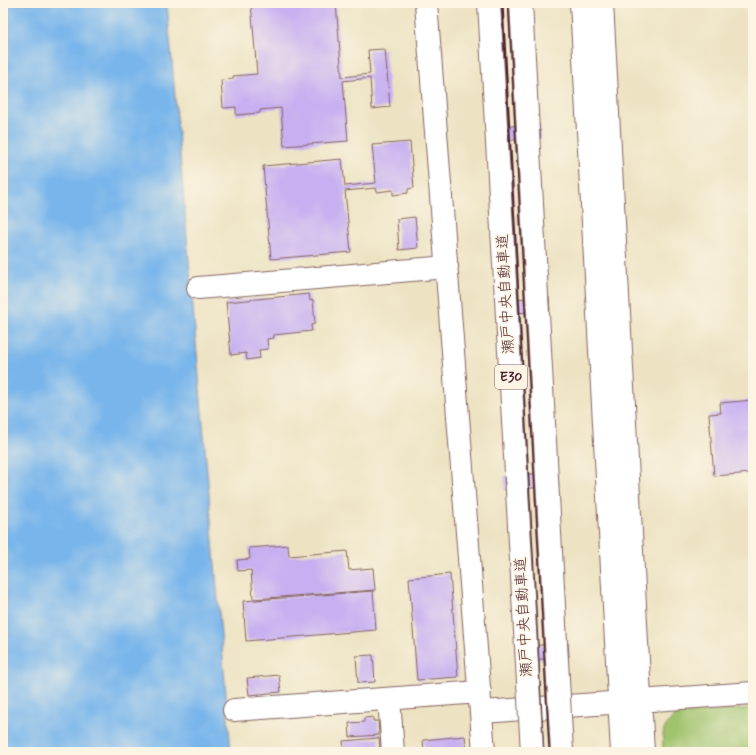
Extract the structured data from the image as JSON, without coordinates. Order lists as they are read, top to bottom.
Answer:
{
  "streets": {
    "main road": ["瀬戸中央自動車道", "E30"]
  }
}
